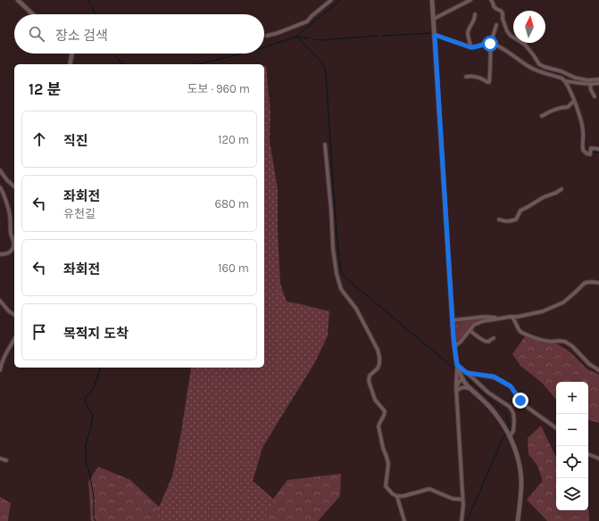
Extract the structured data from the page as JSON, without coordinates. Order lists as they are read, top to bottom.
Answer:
{
  "north": "top",
  "page": {
    "search": "장소 검색",
    "heading": ["12 분", "도보 · 960 m"],
    "list": [
      ["직진", "120 m"],
      ["좌회전", "유천길", "680 m"],
      ["좌회전", "160 m"],
      "목적지 도착"
    ],
    "map_buttons": ["+", "−"]
  }
}
